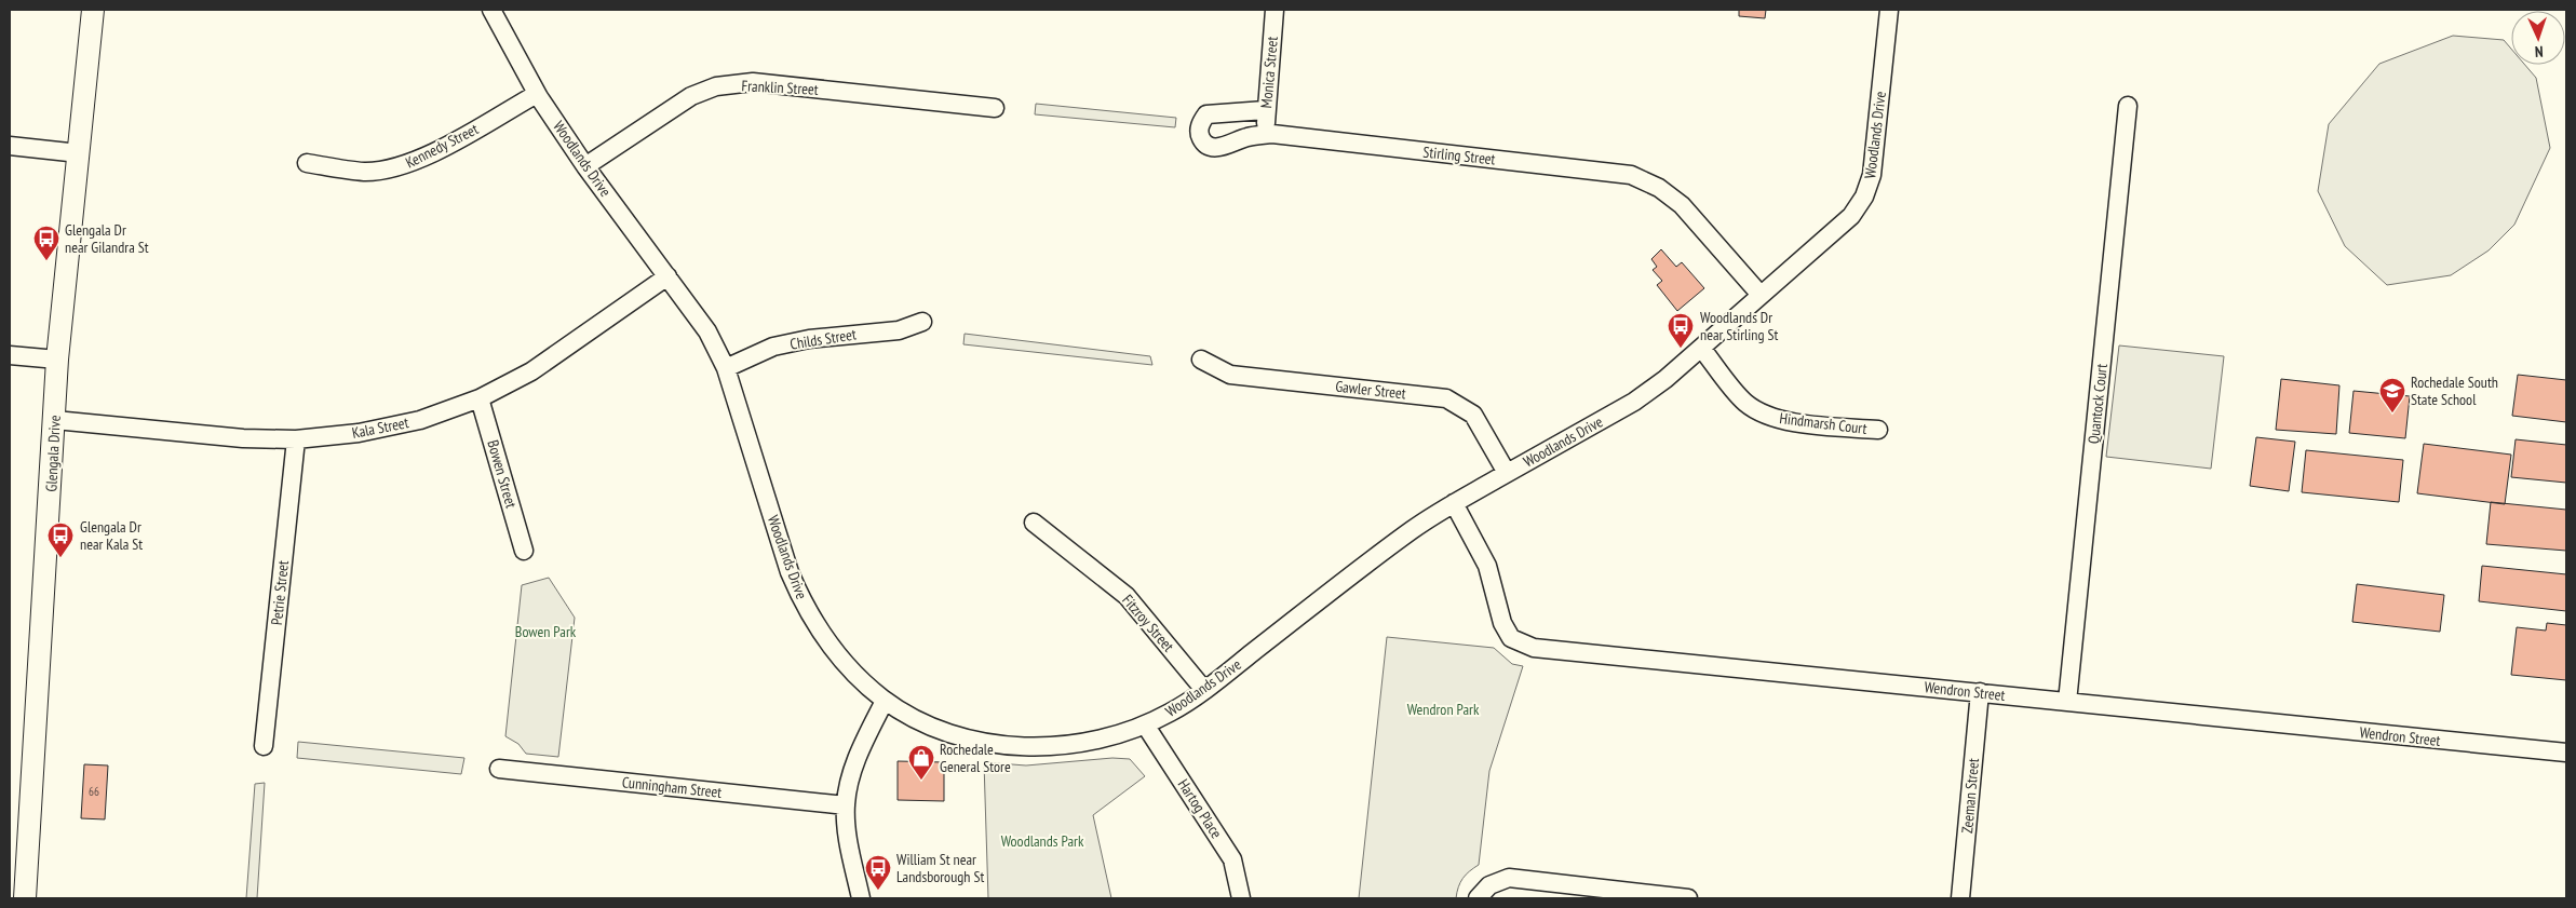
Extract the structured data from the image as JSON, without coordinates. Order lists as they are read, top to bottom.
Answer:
{
  "streets": {
    "street": [
      "Monica Street",
      "Franklin Street",
      "Woodlands Drive",
      "Kennedy Street",
      "Stirling Street",
      "Childs Street",
      "Gawler Street",
      "Quantock Court",
      "Hindmarsh Court",
      "Kala Street",
      "Glengala Drive",
      "Bowen Street",
      "Petrie Street",
      "Fitzroy Street",
      "Wendron Street",
      "Cunningham Street",
      "Zeeman Street",
      "Hartog Place"
    ]
  },
  "crossings": [
    ["Monica Street", "Stirling Street"],
    ["Franklin Street", "Woodlands Drive"],
    ["Woodlands Drive", "Kennedy Street"],
    ["Woodlands Drive", "Stirling Street"],
    ["Woodlands Drive", "Childs Street"],
    ["Woodlands Drive", "Gawler Street"],
    ["Woodlands Drive", "Hindmarsh Court"],
    ["Woodlands Drive", "Kala Street"],
    ["Woodlands Drive", "Fitzroy Street"],
    ["Woodlands Drive", "Wendron Street"],
    ["Woodlands Drive", "Hartog Place"],
    ["Quantock Court", "Wendron Street"],
    ["Kala Street", "Glengala Drive"],
    ["Kala Street", "Bowen Street"],
    ["Kala Street", "Petrie Street"],
    ["Wendron Street", "Zeeman Street"]
  ],
  "parks": ["Bowen Park", "Wendron Park", "Woodlands Park"],
  "places": {
    "bus stop": [
      "Glengala Dr near Gilandra St",
      "Woodlands Dr near Stirling St",
      "Glengala Dr near Kala St",
      "William St near Landsborough St"
    ],
    "school or university": ["Rochedale South State School"],
    "shop": ["Rochedale General Store"]
  },
  "house_numbers": ["66"],
  "north": "bottom"
}
